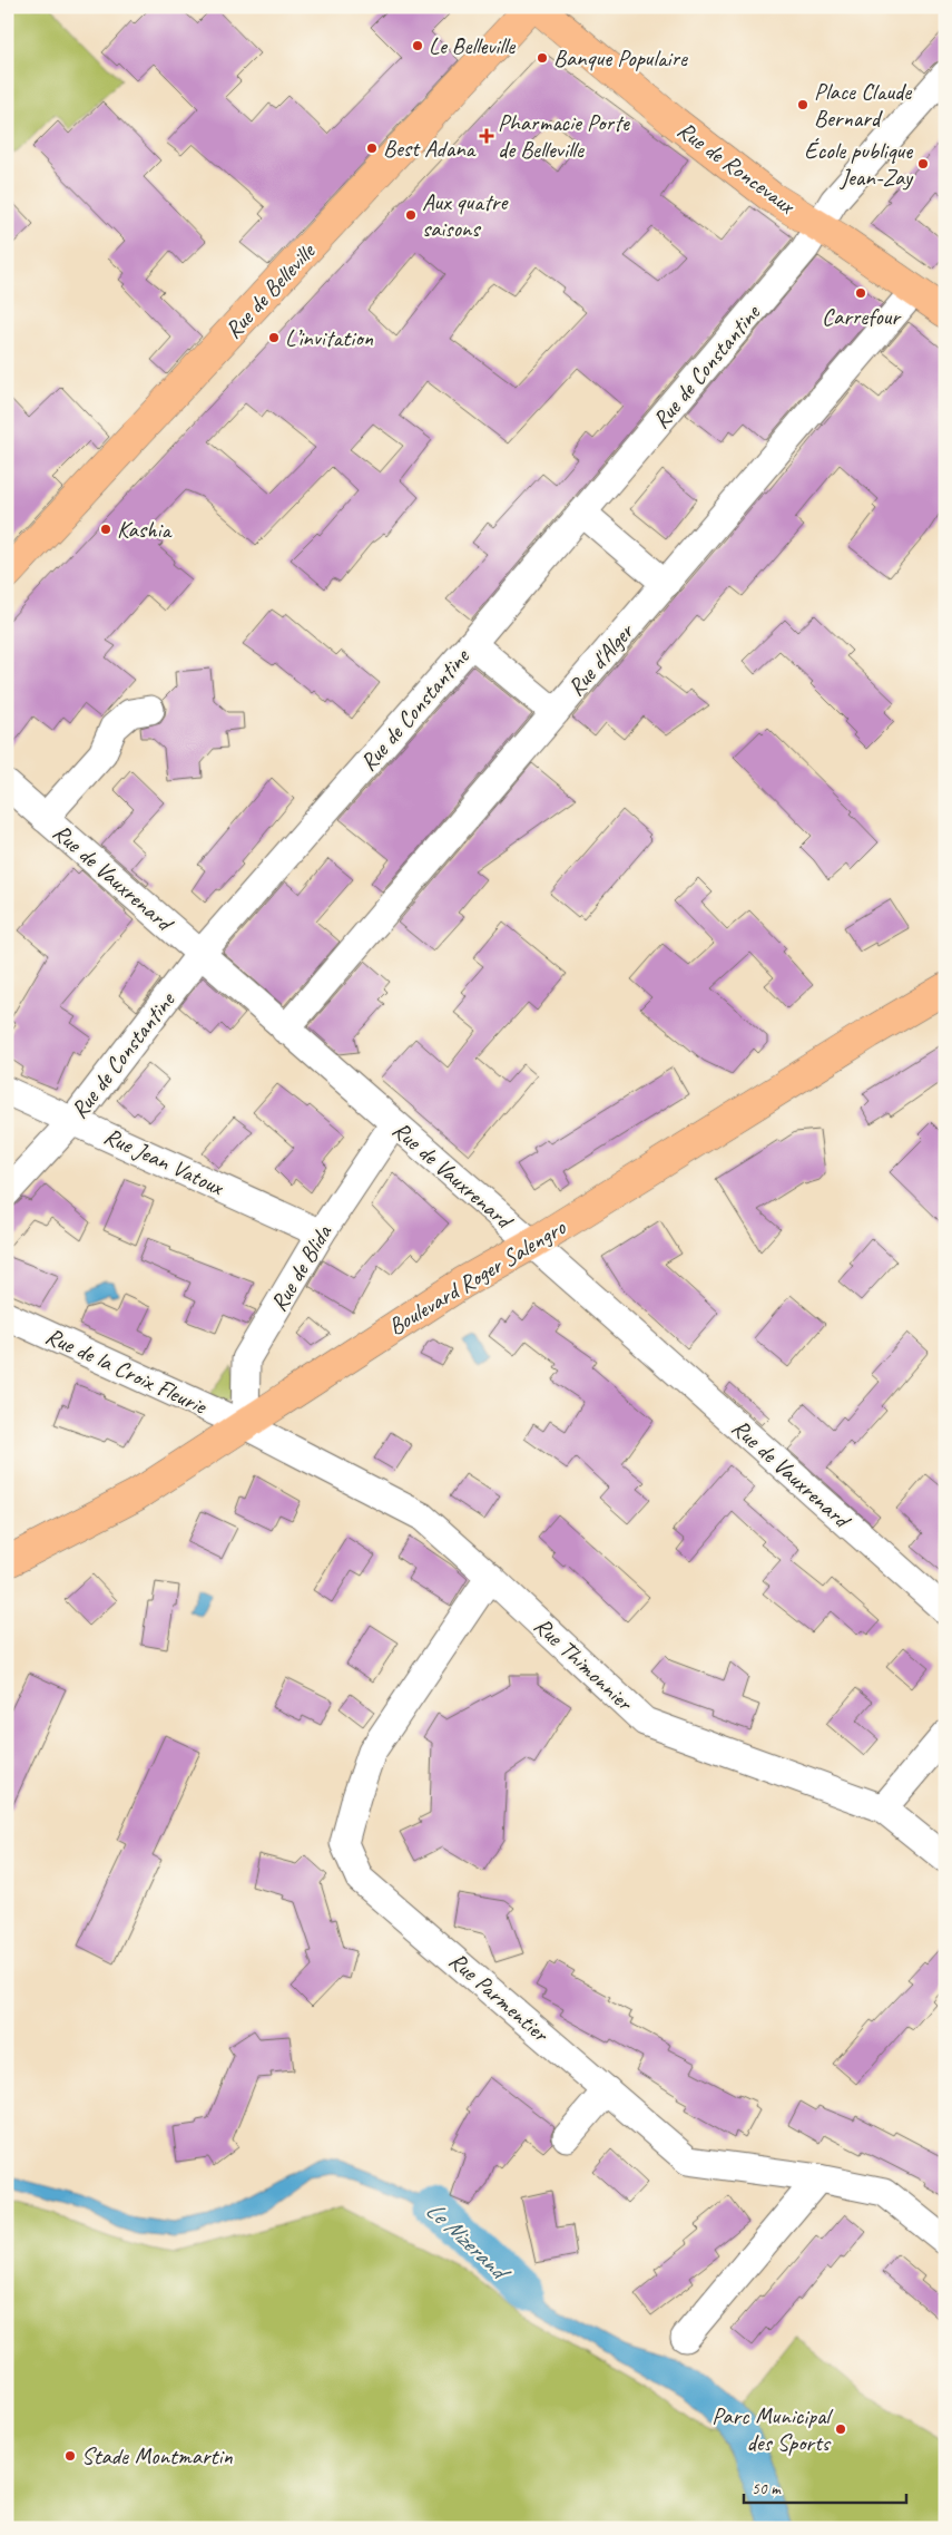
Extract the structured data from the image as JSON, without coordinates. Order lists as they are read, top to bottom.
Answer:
{
  "streets": {
    "main road": ["Rue de Roncevaux", "Rue de Belleville", "Boulevard Roger Salengro"],
    "street": [
      "Rue de Constantine",
      "Rue d'Alger",
      "Rue de Vauxrenard",
      "Rue Jean Vatoux",
      "Rue de Blida",
      "Rue de la Croix Fleurie",
      "Rue Thimonnier",
      "Rue Parmentier"
    ]
  },
  "crossings": [
    ["Rue de Roncevaux", "Rue de Constantine"],
    ["Rue de Roncevaux", "Rue d'Alger"],
    ["Rue de Constantine", "Rue de Vauxrenard"],
    ["Rue de Constantine", "Rue Jean Vatoux"],
    ["Rue d'Alger", "Rue de Vauxrenard"],
    ["Rue de Vauxrenard", "Rue de Blida"],
    ["Rue de Vauxrenard", "Boulevard Roger Salengro"],
    ["Rue Jean Vatoux", "Rue de Blida"],
    ["Rue de Blida", "Boulevard Roger Salengro"],
    ["Rue de Blida", "Rue de la Croix Fleurie"],
    ["Rue de Blida", "Rue Thimonnier"],
    ["Boulevard Roger Salengro", "Rue de la Croix Fleurie"],
    ["Boulevard Roger Salengro", "Rue Thimonnier"],
    ["Rue de la Croix Fleurie", "Rue Thimonnier"],
    ["Rue Thimonnier", "Rue Parmentier"]
  ],
  "water": ["Le Nizerand"],
  "places": {
    "other": [
      "Le Belleville",
      "Banque Populaire",
      "Place Claude Bernard",
      "Best Adana",
      "École publique Jean-Zay",
      "Aux quatre saisons",
      "Carrefour",
      "L’invitation",
      "Kashia",
      "Parc Municipal des Sports",
      "Stade Montmartin"
    ],
    "health": ["Pharmacie Porte de Belleville"]
  },
  "scale_bar": "50 m"
}
